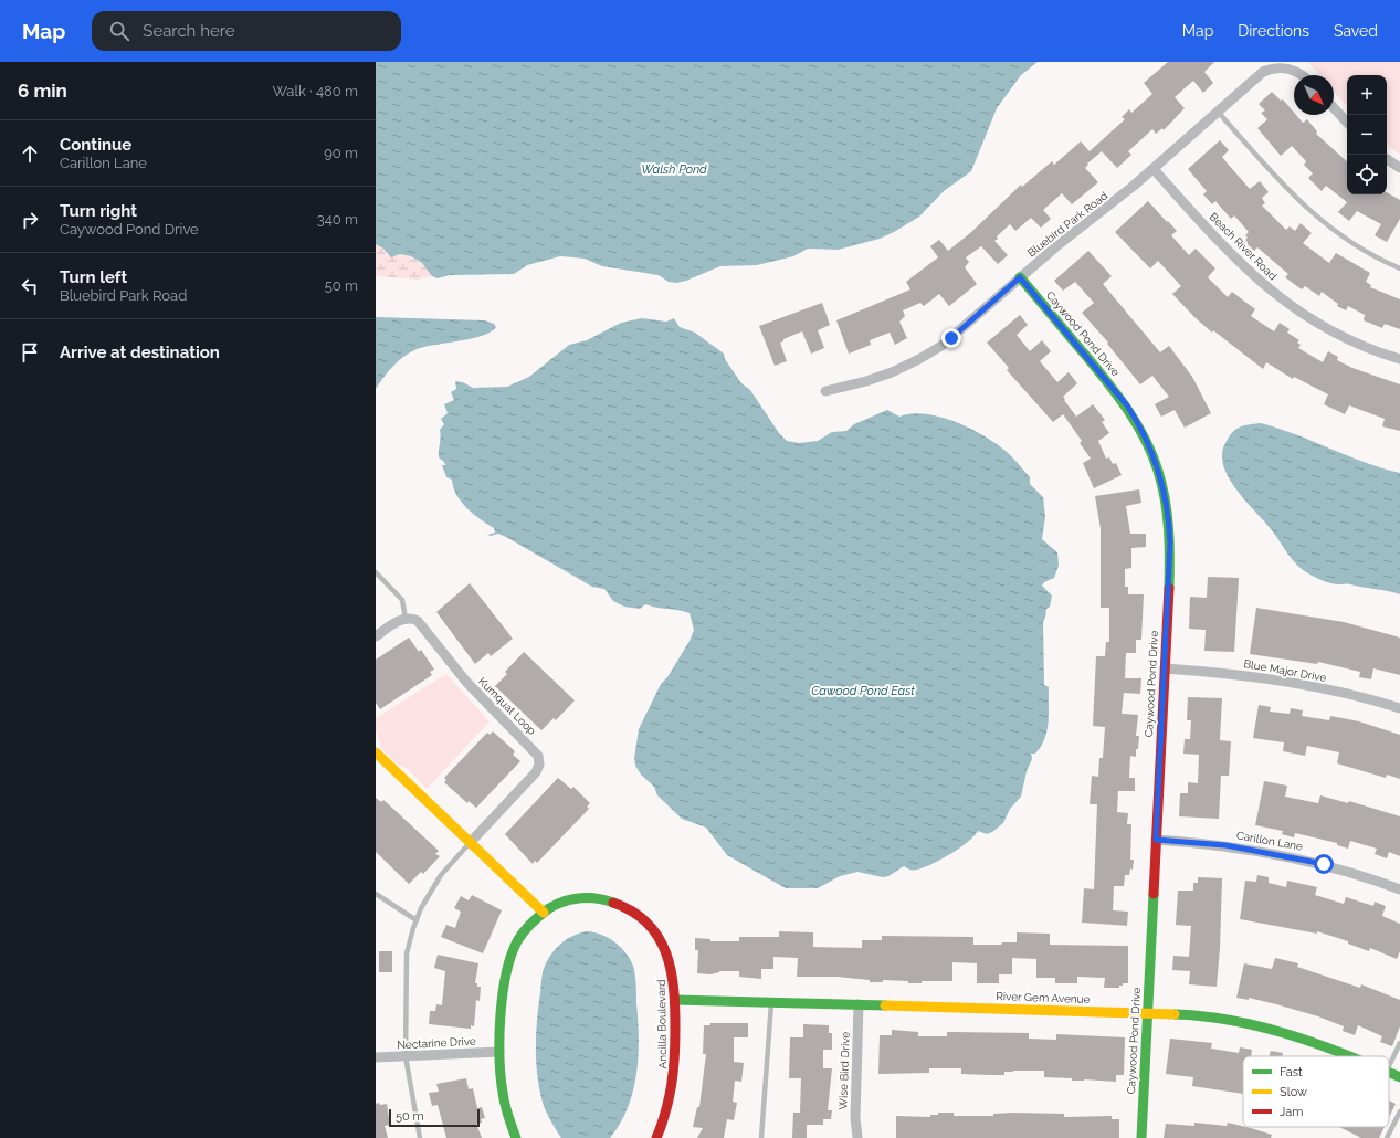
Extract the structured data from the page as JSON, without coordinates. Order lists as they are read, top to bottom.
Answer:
{
  "streets": {
    "street": [
      "Bluebird Park Road",
      "Beach River Road",
      "Caywood Pond Drive",
      "Blue Major Drive",
      "Kumquat Loop",
      "Carillon Lane",
      "River Gem Avenue",
      "Ancilla Boulevard",
      "Nectarine Drive",
      "Wise Bird Drive"
    ]
  },
  "crossings": [
    ["Bluebird Park Road", "Beach River Road"],
    ["Bluebird Park Road", "Caywood Pond Drive"],
    ["Caywood Pond Drive", "Blue Major Drive"],
    ["Caywood Pond Drive", "Carillon Lane"],
    ["Caywood Pond Drive", "River Gem Avenue"],
    ["River Gem Avenue", "Ancilla Boulevard"],
    ["River Gem Avenue", "Wise Bird Drive"],
    ["Ancilla Boulevard", "Nectarine Drive"]
  ],
  "water": ["Walsh Pond", "Cawood Pond East"],
  "legend": ["Fast", "Slow", "Jam"],
  "scale_bar": "50 m",
  "north": "bottom right",
  "page": {
    "header": "Map",
    "search": "Search here",
    "nav": ["Map", "Directions", "Saved"],
    "heading": ["6 min", "Walk · 480 m"],
    "map_buttons": ["+", "−"],
    "list": [
      ["Continue", "Carillon Lane", "90 m"],
      ["Turn right", "Caywood Pond Drive", "340 m"],
      ["Turn left", "Bluebird Park Road", "50 m"],
      "Arrive at destination"
    ],
    "scale": "50 m"
  }
}
